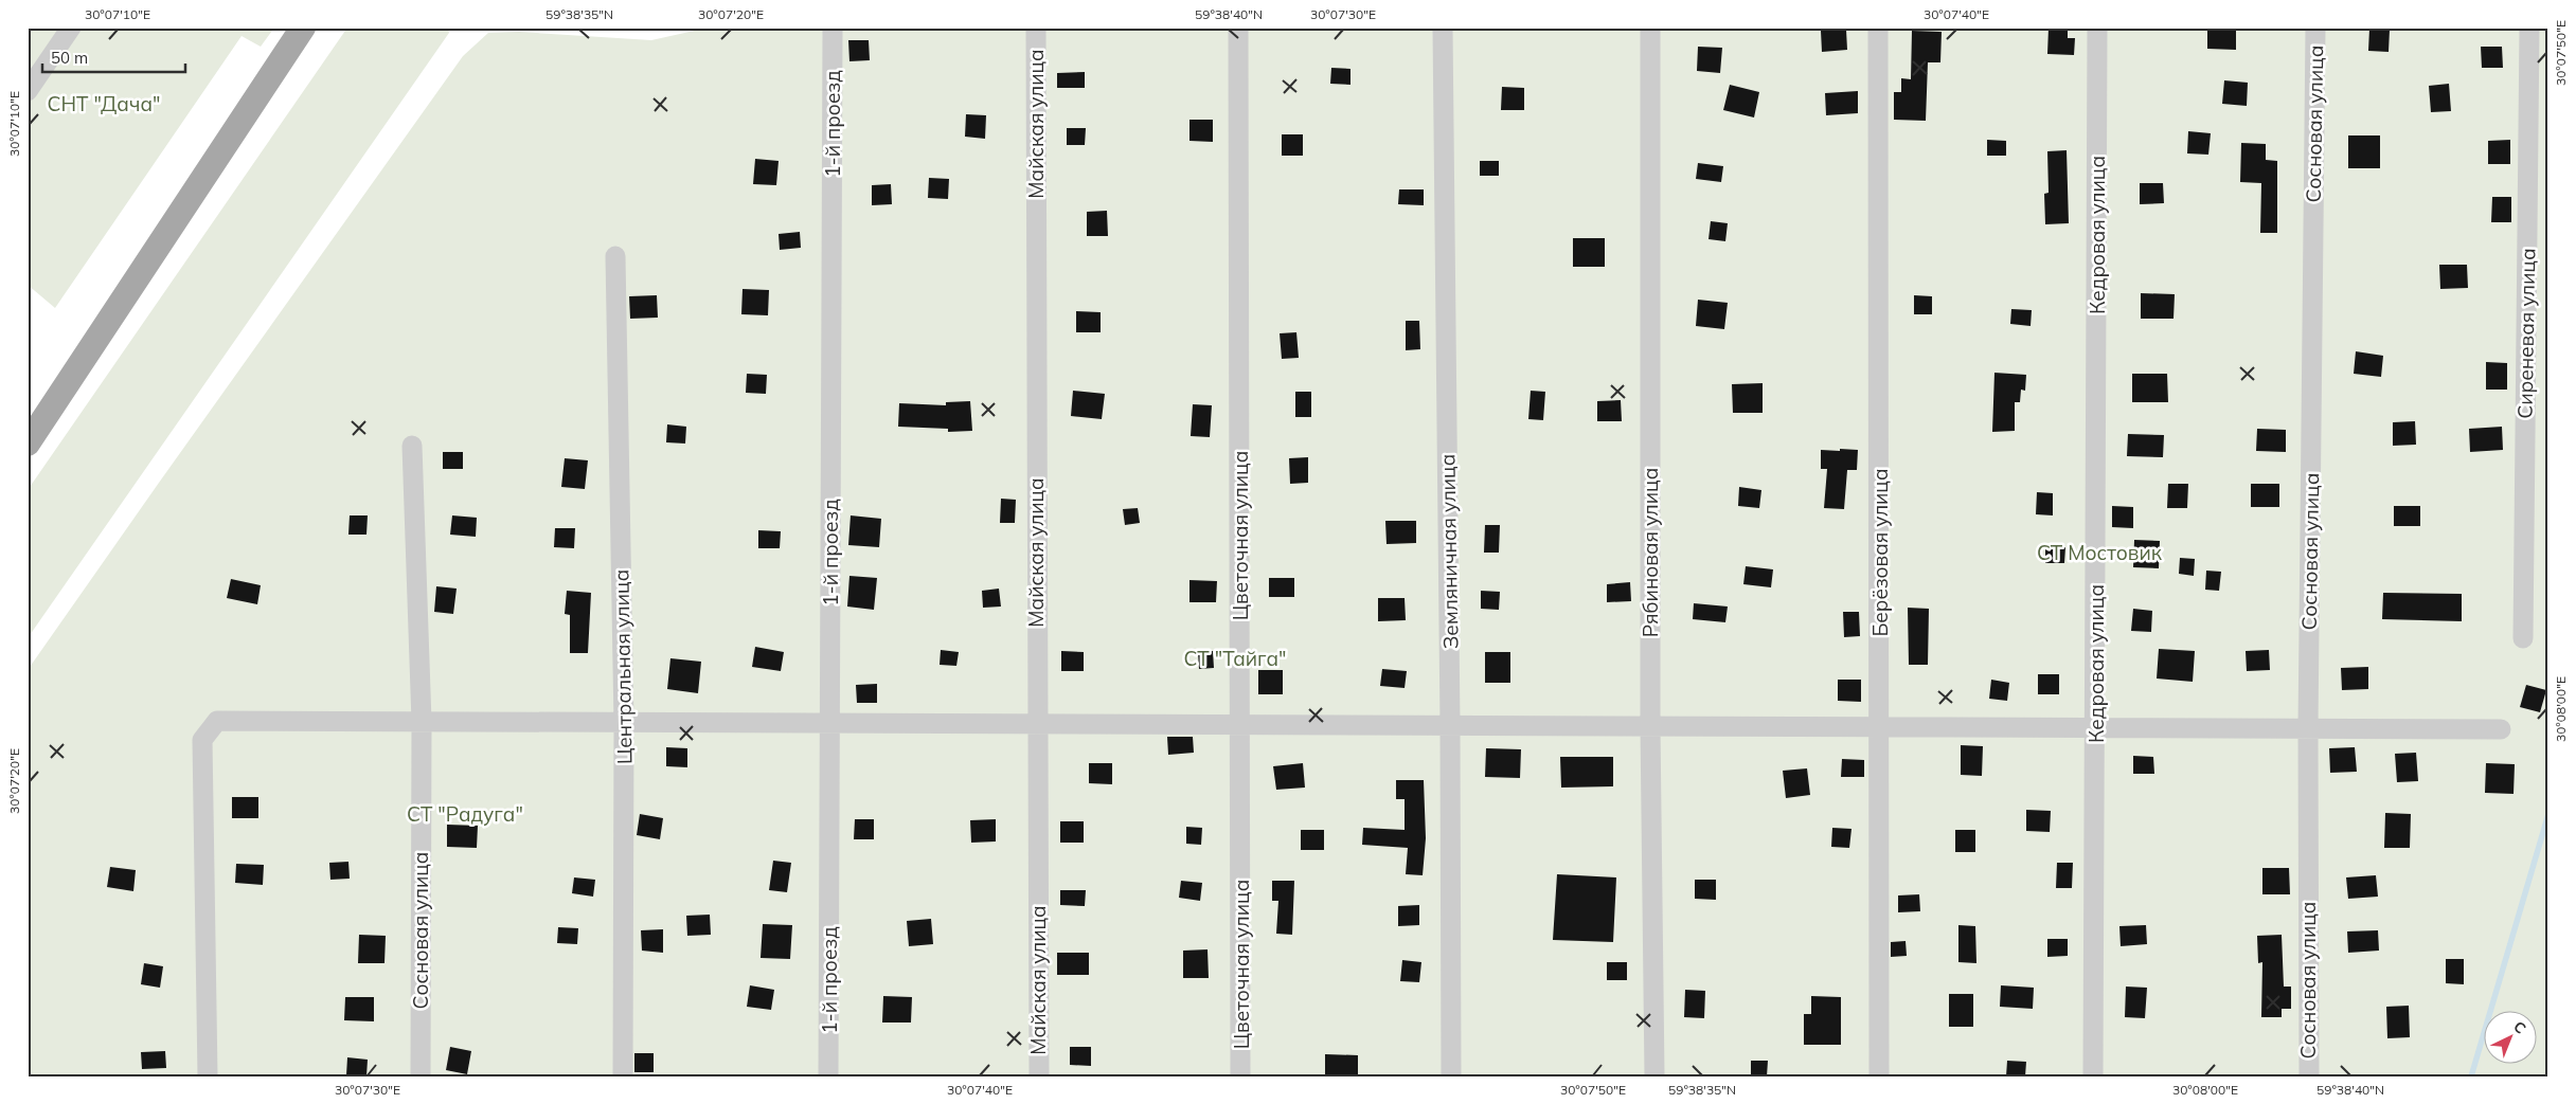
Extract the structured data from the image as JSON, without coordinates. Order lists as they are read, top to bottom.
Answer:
{
  "streets": {
    "street": [
      "1-й проезд",
      "Майская улица",
      "Сосновая улица",
      "Кедровая улица",
      "Сиреневая улица",
      "Цветочная улица",
      "Земляничная улица",
      "Рябиновая улица",
      "Берёзовая улица",
      "Центральная улица"
    ]
  },
  "parks": [
    "СНТ \"Дача\"",
    "СТ Мостовик",
    "СТ \"Тайга\"",
    "СТ \"Радуга\""
  ],
  "scale_bar": "50 m",
  "north": "top right",
  "coordinates": [
    "30°07'10\"E",
    "59°38'35\"N",
    "30°07'20\"E",
    "59°38'40\"N",
    "30°07'30\"E",
    "30°07'40\"E",
    "30°07'50\"E",
    "30°08'00\"E"
  ]
}
